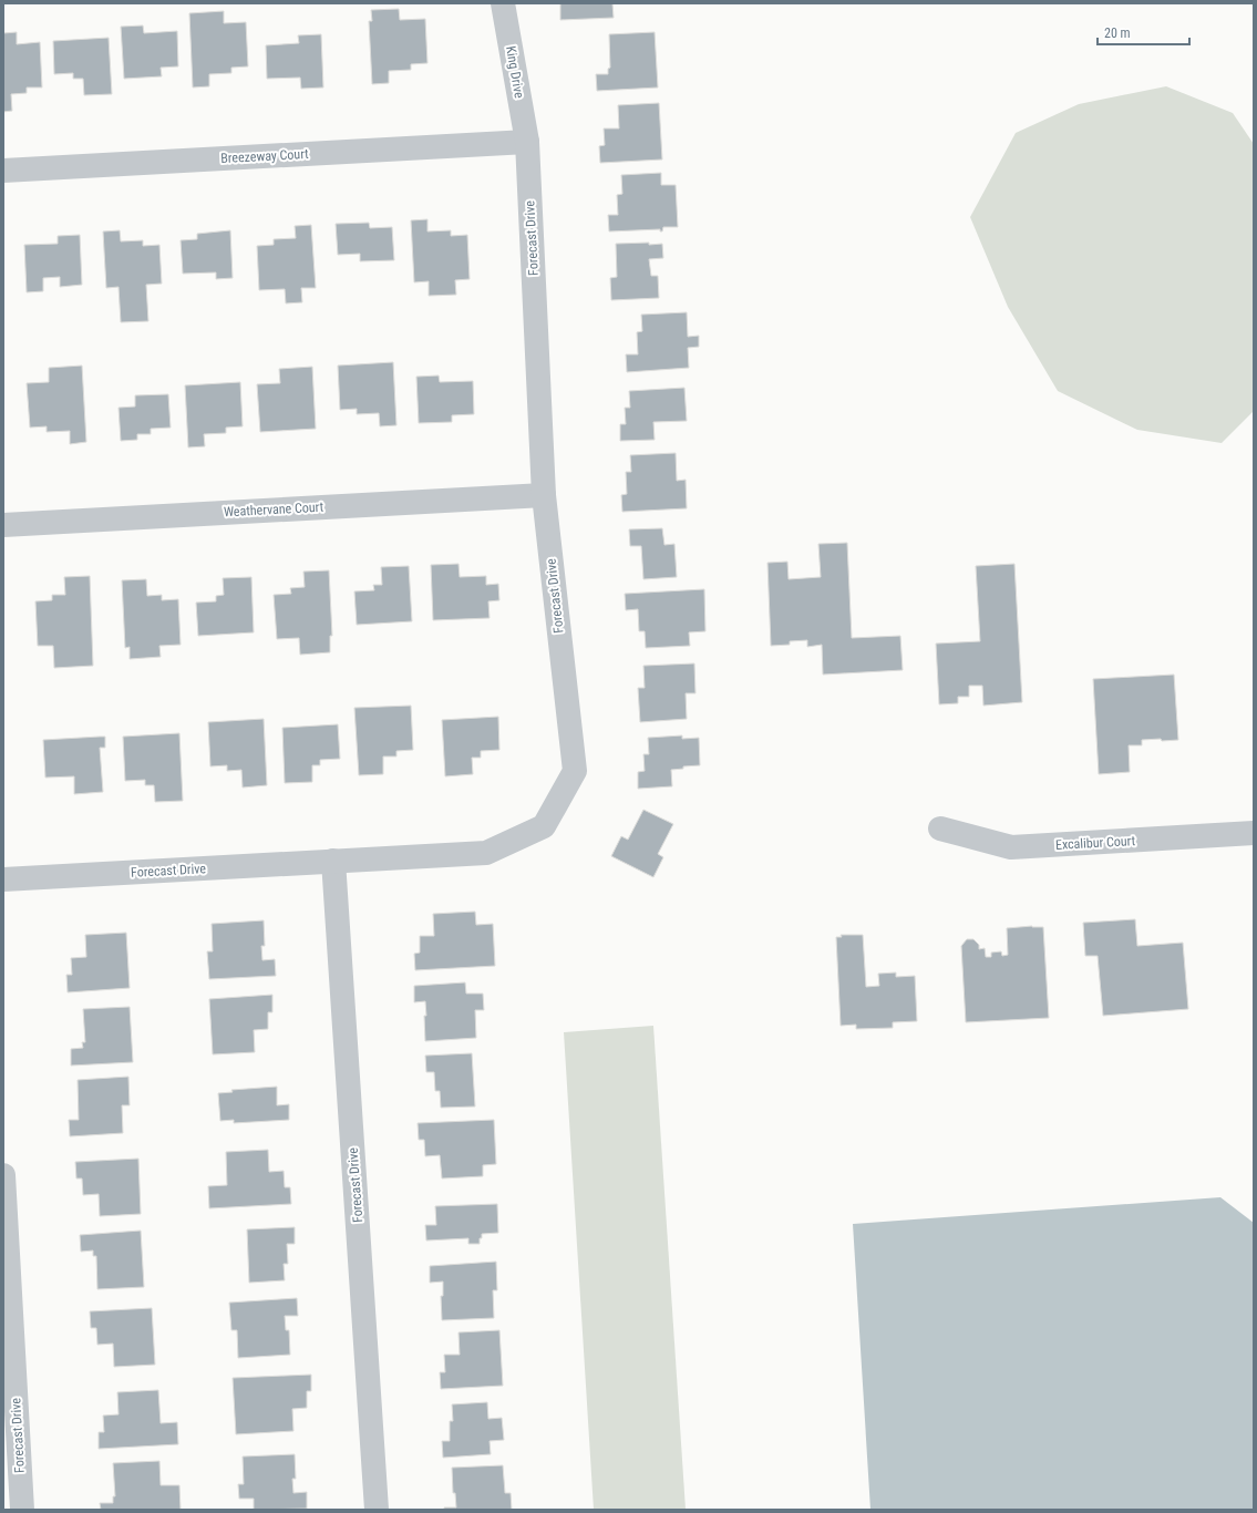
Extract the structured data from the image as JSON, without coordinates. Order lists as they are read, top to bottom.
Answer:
{
  "streets": {
    "street": [
      "King Drive",
      "Breezeway Court",
      "Forecast Drive",
      "Weathervane Court",
      "Excalibur Court"
    ]
  },
  "crossings": [
    ["King Drive", "Breezeway Court"],
    ["King Drive", "Forecast Drive"],
    ["Breezeway Court", "Forecast Drive"],
    ["Forecast Drive", "Weathervane Court"]
  ],
  "scale_bar": "20 m"
}
